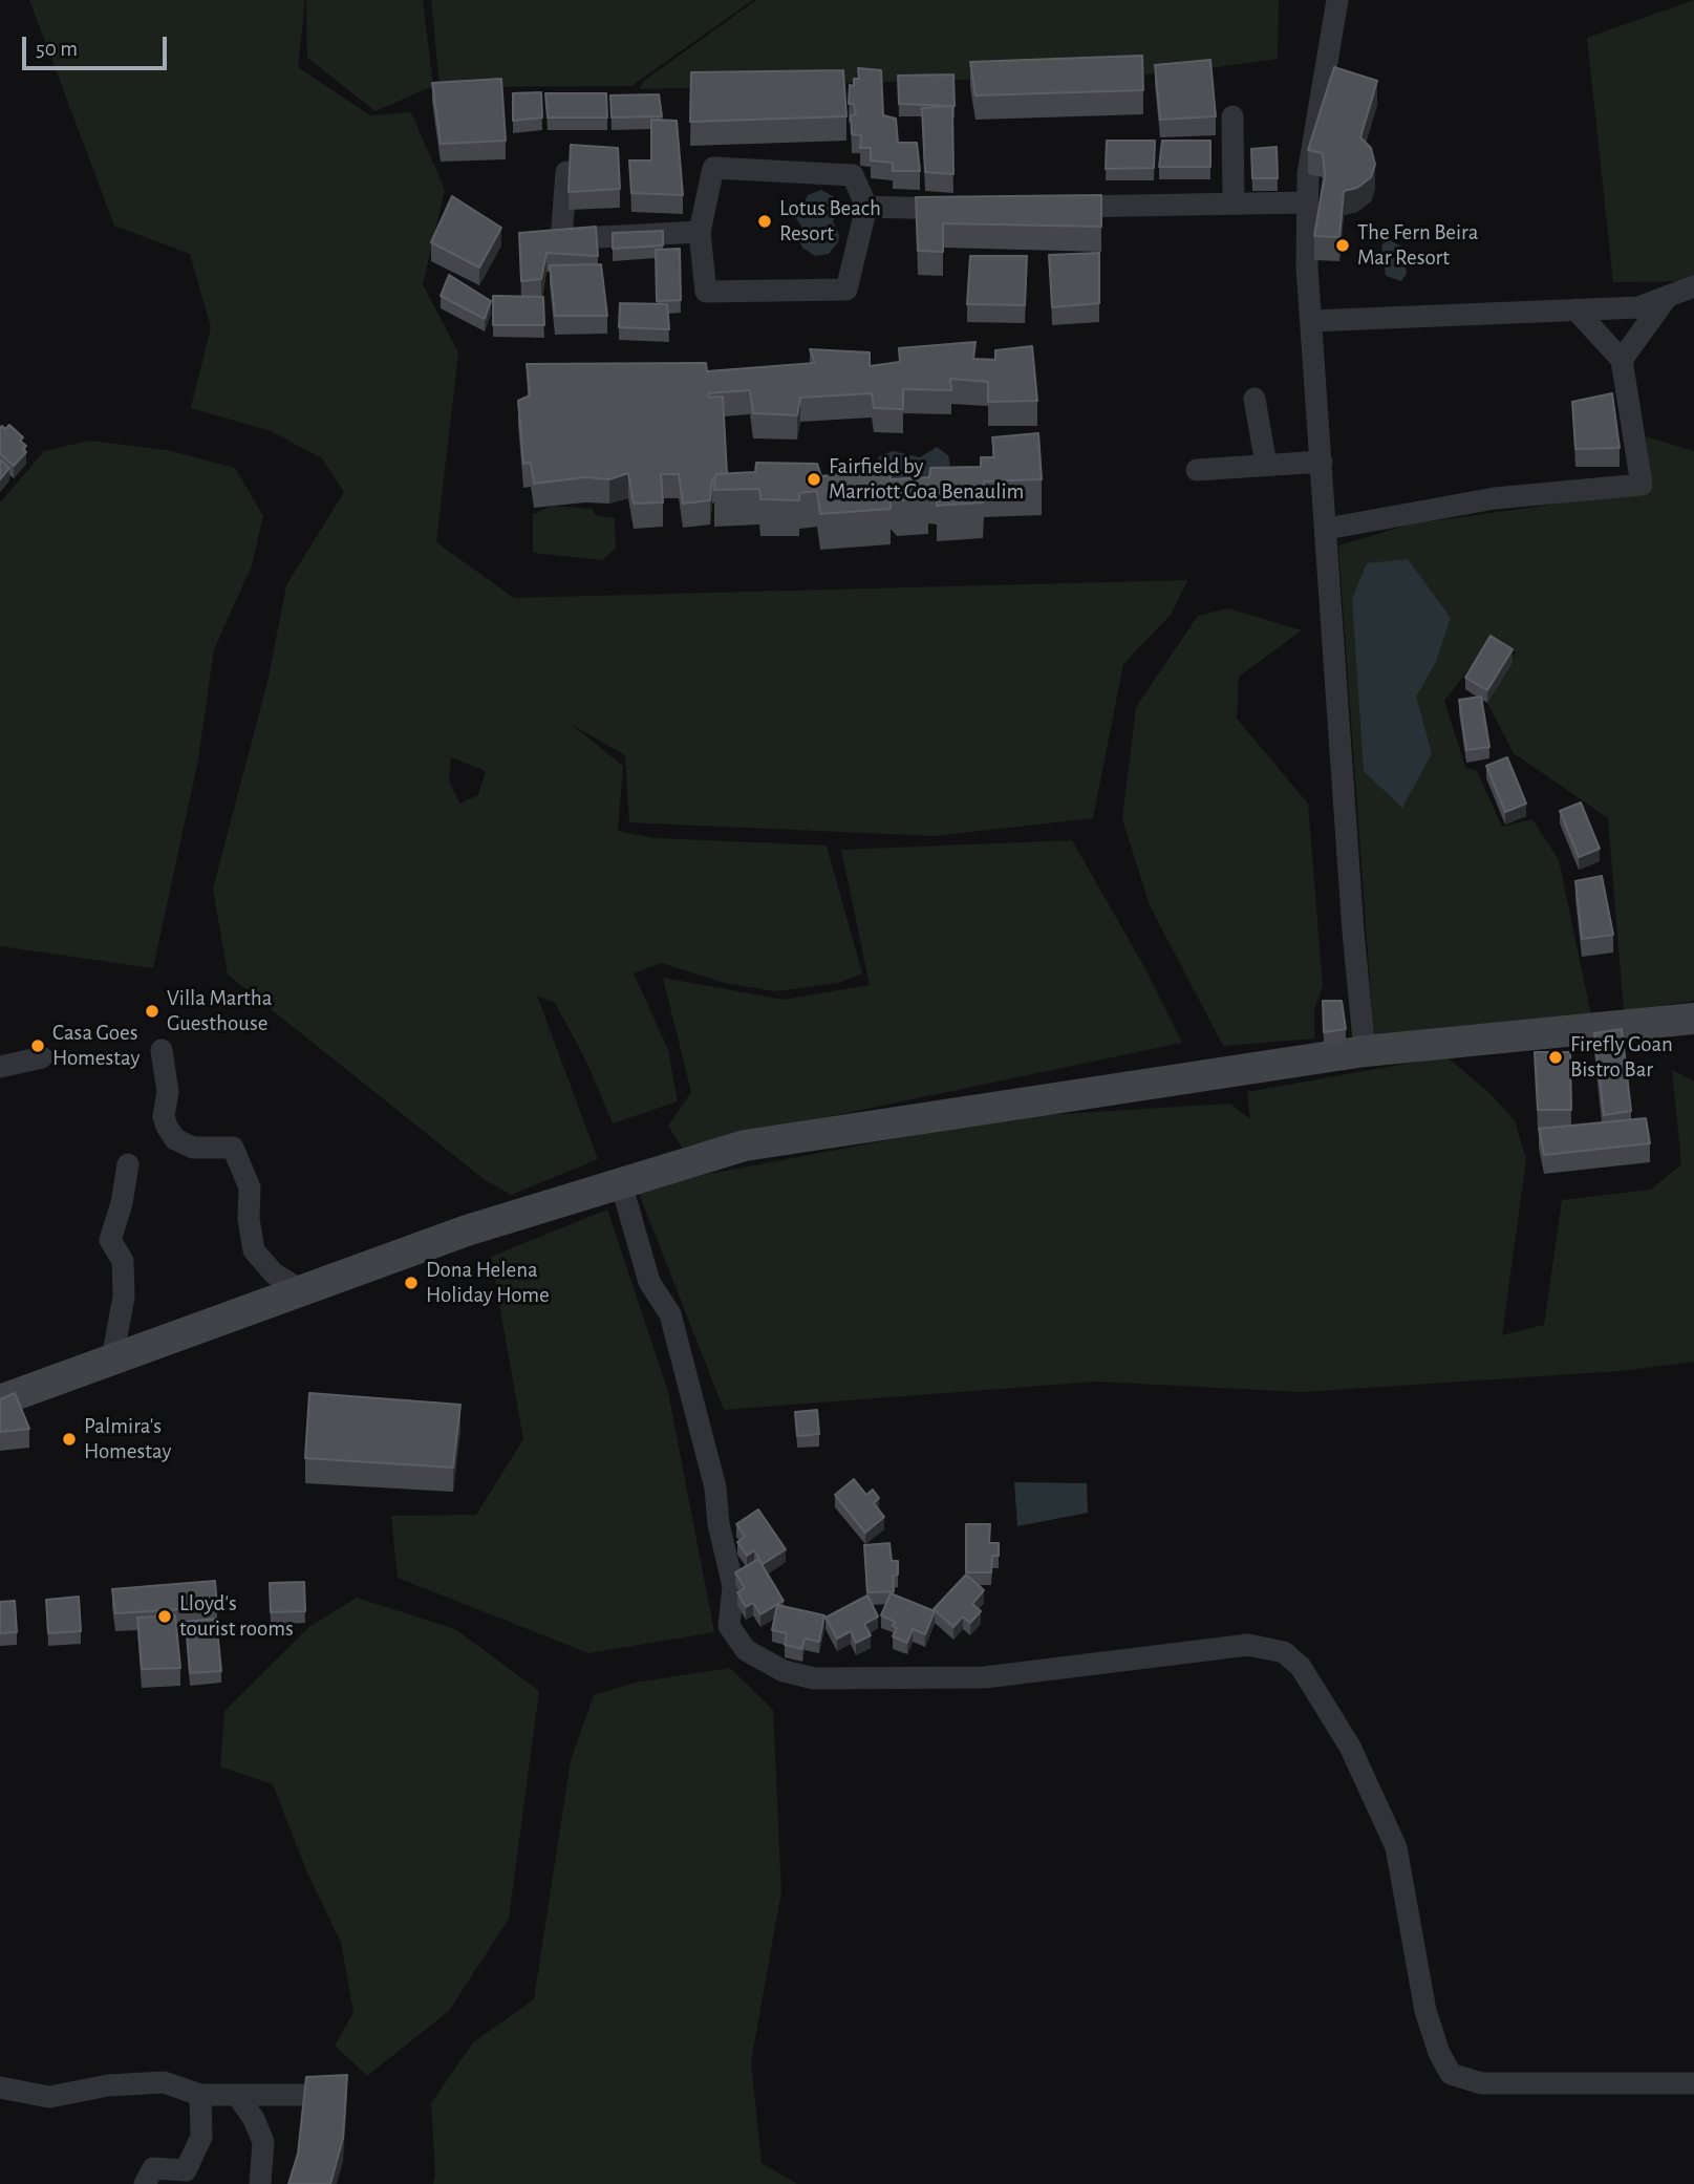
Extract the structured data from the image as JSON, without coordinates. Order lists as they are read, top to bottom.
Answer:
{
  "places": [
    "Lotus Beach Resort",
    "The Fern Beira Mar Resort",
    "Fairfield by Marriott Goa Benaulim",
    "Villa Martha Guesthouse",
    "Casa Goes Homestay",
    "Firefly Goan Bistro Bar",
    "Dona Helena Holiday Home",
    "Palmira's Homestay",
    "Lloyd's tourist rooms"
  ],
  "scale_bar": "50 m"
}
